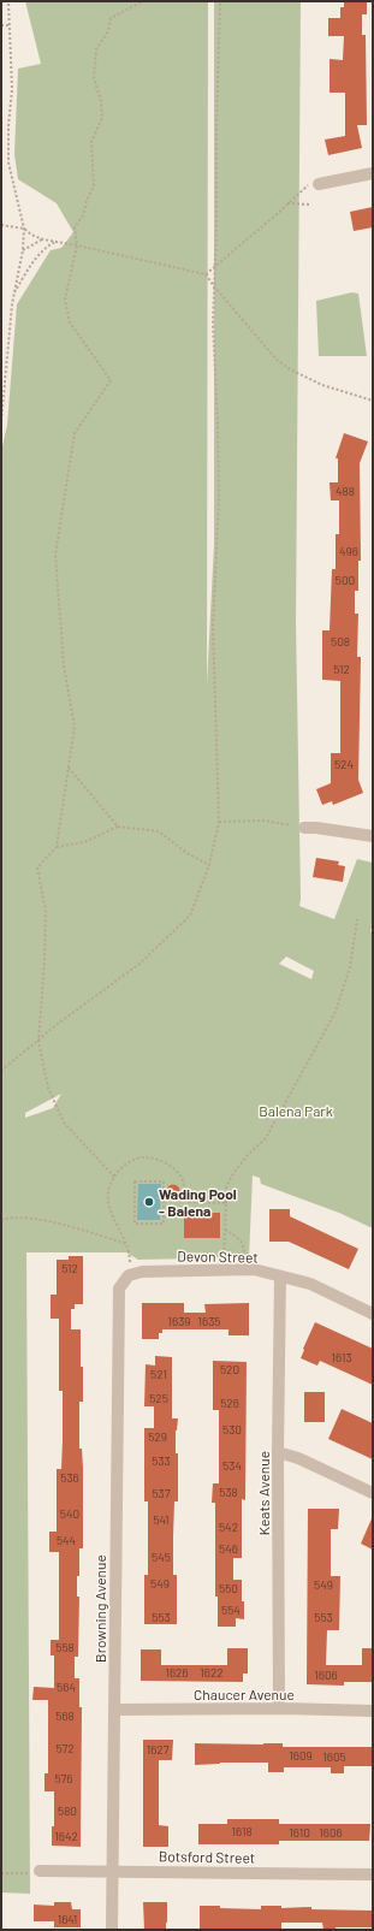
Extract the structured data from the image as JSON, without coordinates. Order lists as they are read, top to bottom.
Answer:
{
  "streets": {
    "street": [
      "Devon Street",
      "Keats Avenue",
      "Browning Avenue",
      "Chaucer Avenue",
      "Botsford Street"
    ]
  },
  "crossings": [
    ["Devon Street", "Keats Avenue"],
    ["Devon Street", "Browning Avenue"],
    ["Keats Avenue", "Chaucer Avenue"],
    ["Browning Avenue", "Chaucer Avenue"],
    ["Browning Avenue", "Botsford Street"]
  ],
  "parks": ["Balena Park"],
  "places": ["Wading Pool - Balena"],
  "house_numbers": [
    "488",
    "496",
    "500",
    "508",
    "512",
    "524",
    "512",
    "1639",
    "1635",
    "1613",
    "520",
    "521",
    "525",
    "526",
    "530",
    "529",
    "533",
    "534",
    "536",
    "538",
    "537",
    "540",
    "541",
    "542",
    "544",
    "546",
    "545",
    "549",
    "549",
    "550",
    "554",
    "553",
    "553",
    "558",
    "1626",
    "1622",
    "1606",
    "564",
    "568",
    "572",
    "1627",
    "1609",
    "1605",
    "576",
    "580",
    "1618",
    "1610",
    "1606",
    "1642",
    "1641"
  ]
}
